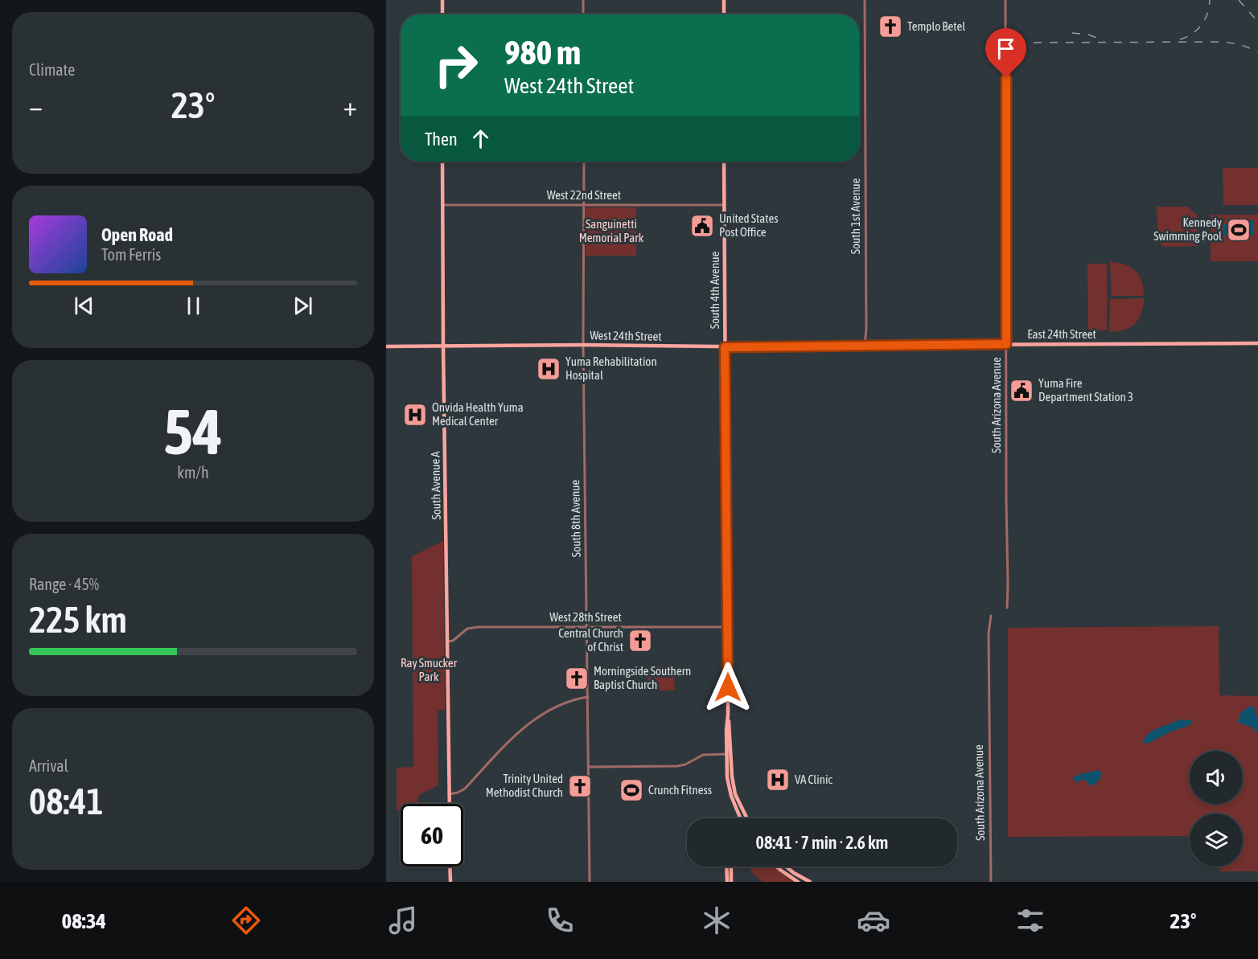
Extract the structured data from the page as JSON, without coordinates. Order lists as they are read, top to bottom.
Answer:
{
  "streets": {
    "main road": [
      "South 4th Avenue",
      "East 24th Street",
      "West 24th Street",
      "South Avenue A"
    ],
    "street": [
      "West 22nd Street",
      "South 1st Avenue",
      "South Arizona Avenue",
      "South 8th Avenue",
      "West 28th Street"
    ]
  },
  "crossings": [
    ["West 22nd Street", "South 4th Avenue"],
    ["West 22nd Street", "South Avenue A"],
    ["West 22nd Street", "South 8th Avenue"],
    ["South 1st Avenue", "East 24th Street"],
    ["South 1st Avenue", "West 24th Street"],
    ["South 4th Avenue", "West 24th Street"],
    ["South 4th Avenue", "West 28th Street"],
    ["East 24th Street", "West 24th Street"],
    ["East 24th Street", "South Arizona Avenue"],
    ["West 24th Street", "South Avenue A"],
    ["West 24th Street", "South 8th Avenue"],
    ["South Avenue A", "West 28th Street"],
    ["South 8th Avenue", "West 28th Street"]
  ],
  "parks": ["Sanguinetti Memorial Park", "Ray Smucker Park"],
  "places": {
    "church": [
      "Templo Betel",
      "Central Church of Christ",
      "Morningside Southern Baptist Church",
      "Trinity United Methodist Church"
    ],
    "public building": ["United States Post Office", "Yuma Fire Department Station 3"],
    "sports": ["Kennedy Swimming Pool", "Crunch Fitness"],
    "hospital": ["Yuma Rehabilitation Hospital", "Onvida Health Yuma Medical Center", "VA Clinic"]
  },
  "page": {
    "tile": [
      "Climate",
      ["54", "km/h"],
      ["Range · 45%", "225 km"],
      ["Arrival", "08:41"]
    ],
    "turn": ["980 m", "West 24th Street"],
    "heat": ["−", "23°", "+"],
    "then": "Then",
    "song": ["Open Road", "Tom Ferris"],
    "limit": "60",
    "trip": "08:41 · 7 min · 2.6 km",
    "tabs": ["08:34", "23°"]
  }
}
